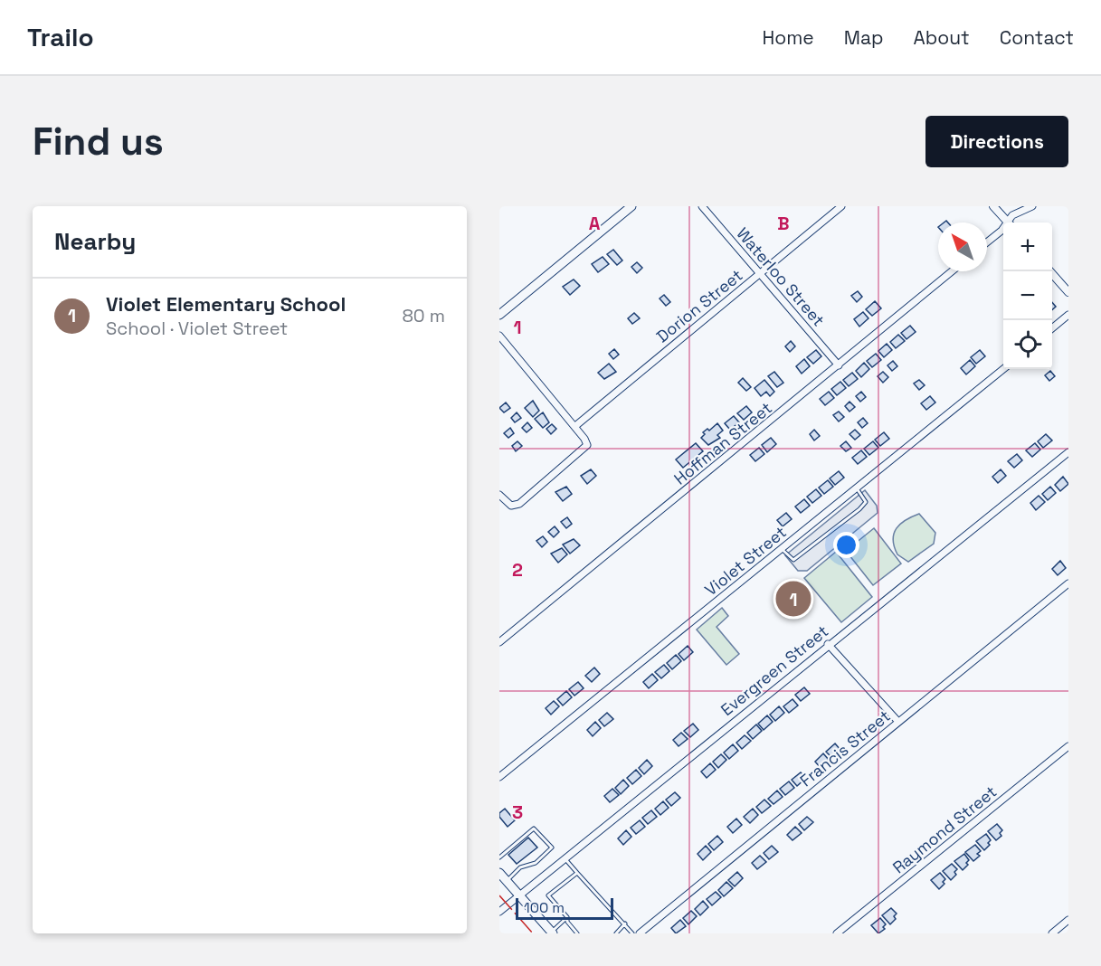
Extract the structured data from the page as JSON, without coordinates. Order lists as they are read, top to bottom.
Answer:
{
  "streets": {
    "street": [
      "Waterloo Street",
      "Dorion Street",
      "Hoffman Street",
      "Violet Street",
      "Evergreen Street",
      "Francis Street",
      "Raymond Street"
    ]
  },
  "crossings": [
    ["Waterloo Street", "Dorion Street"],
    ["Waterloo Street", "Hoffman Street"]
  ],
  "scale_bar": "100 m",
  "north": "top left",
  "page": {
    "header": "Trailo",
    "nav": [
      "Home",
      "Map",
      "About",
      "Contact"
    ],
    "buttons": "Directions",
    "title": "Find us",
    "heading": "Nearby",
    "map_buttons": ["+", "−"],
    "list": [
      {
        "mark": "1",
        "name": "Violet Elementary School",
        "note": "School · Violet Street",
        "value": "80 m"
      }
    ],
    "pins": "1",
    "scale": "100 m"
  },
  "grid": {
    "columns": ["A", "B"],
    "rows": ["1", "2", "3"]
  }
}
